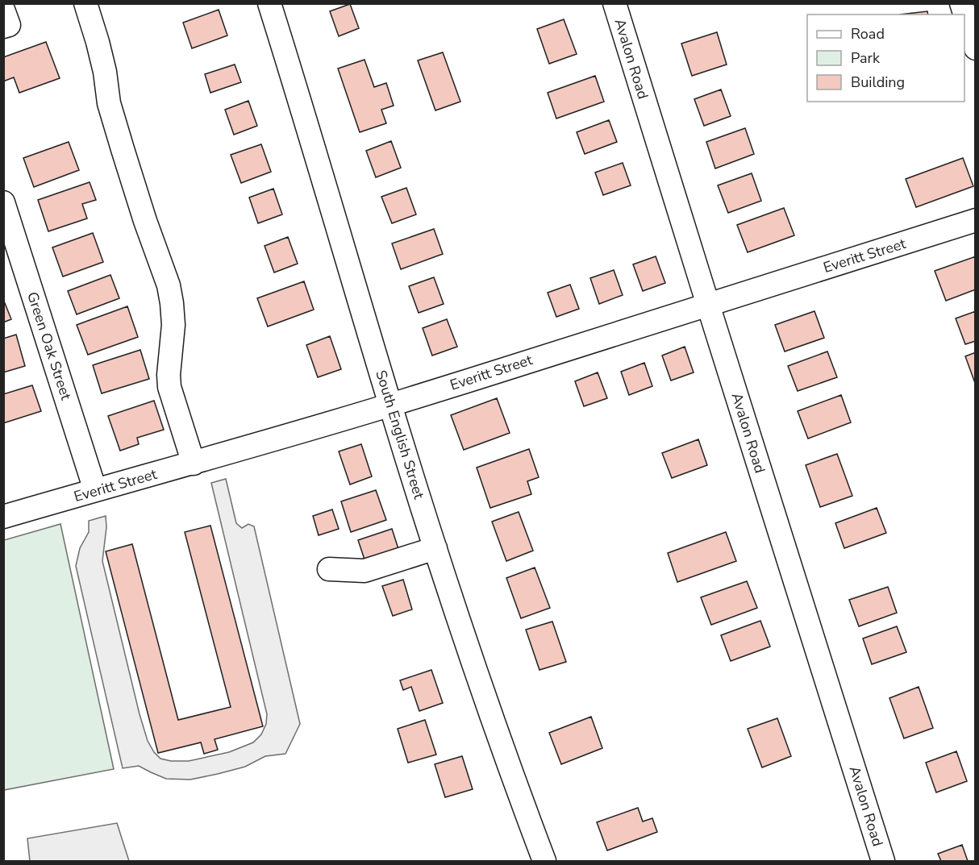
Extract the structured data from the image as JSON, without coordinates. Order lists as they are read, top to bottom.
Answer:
{
  "streets": {
    "street": [
      "Avalon Road",
      "Everitt Street",
      "Green Oak Street",
      "South English Street"
    ]
  },
  "crossings": [
    ["Avalon Road", "Everitt Street"],
    ["Everitt Street", "Green Oak Street"],
    ["Everitt Street", "South English Street"]
  ],
  "legend": ["Road", "Park", "Building"]
}
